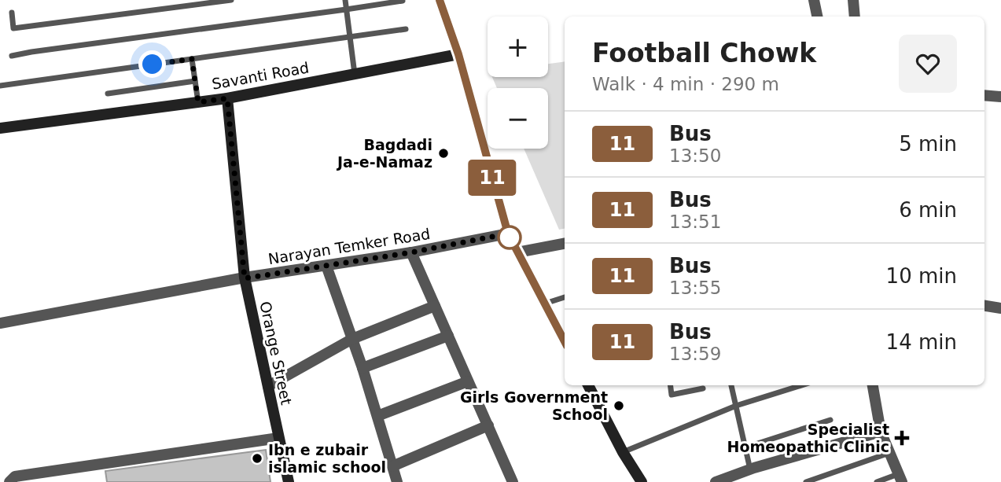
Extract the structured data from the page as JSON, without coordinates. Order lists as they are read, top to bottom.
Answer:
{
  "streets": {
    "street": ["Savanti Road", "Narayan Temker Road", "Orange Street"]
  },
  "crossings": [
    ["Savanti Road", "Orange Street"],
    ["Narayan Temker Road", "Orange Street"]
  ],
  "places": {
    "other": ["Bagdadi Ja-e-Namaz", "Girls Government School", "Ibn e zubair islamic school"],
    "health": ["Specialist Homeopathic Clinic"]
  },
  "lines": ["bus line 11"],
  "page": {
    "on_map": "11",
    "map_buttons": ["+", "−"],
    "heading": ["Football Chowk", "Walk · 4 min · 290 m"],
    "list": [
      {
        "mark": "11",
        "name": "Bus",
        "note": "13:50",
        "value": "5 min"
      },
      {
        "mark": "11",
        "name": "Bus",
        "note": "13:51",
        "value": "6 min"
      },
      {
        "mark": "11",
        "name": "Bus",
        "note": "13:55",
        "value": "10 min"
      },
      {
        "mark": "11",
        "name": "Bus",
        "note": "13:59",
        "value": "14 min"
      }
    ]
  }
}
